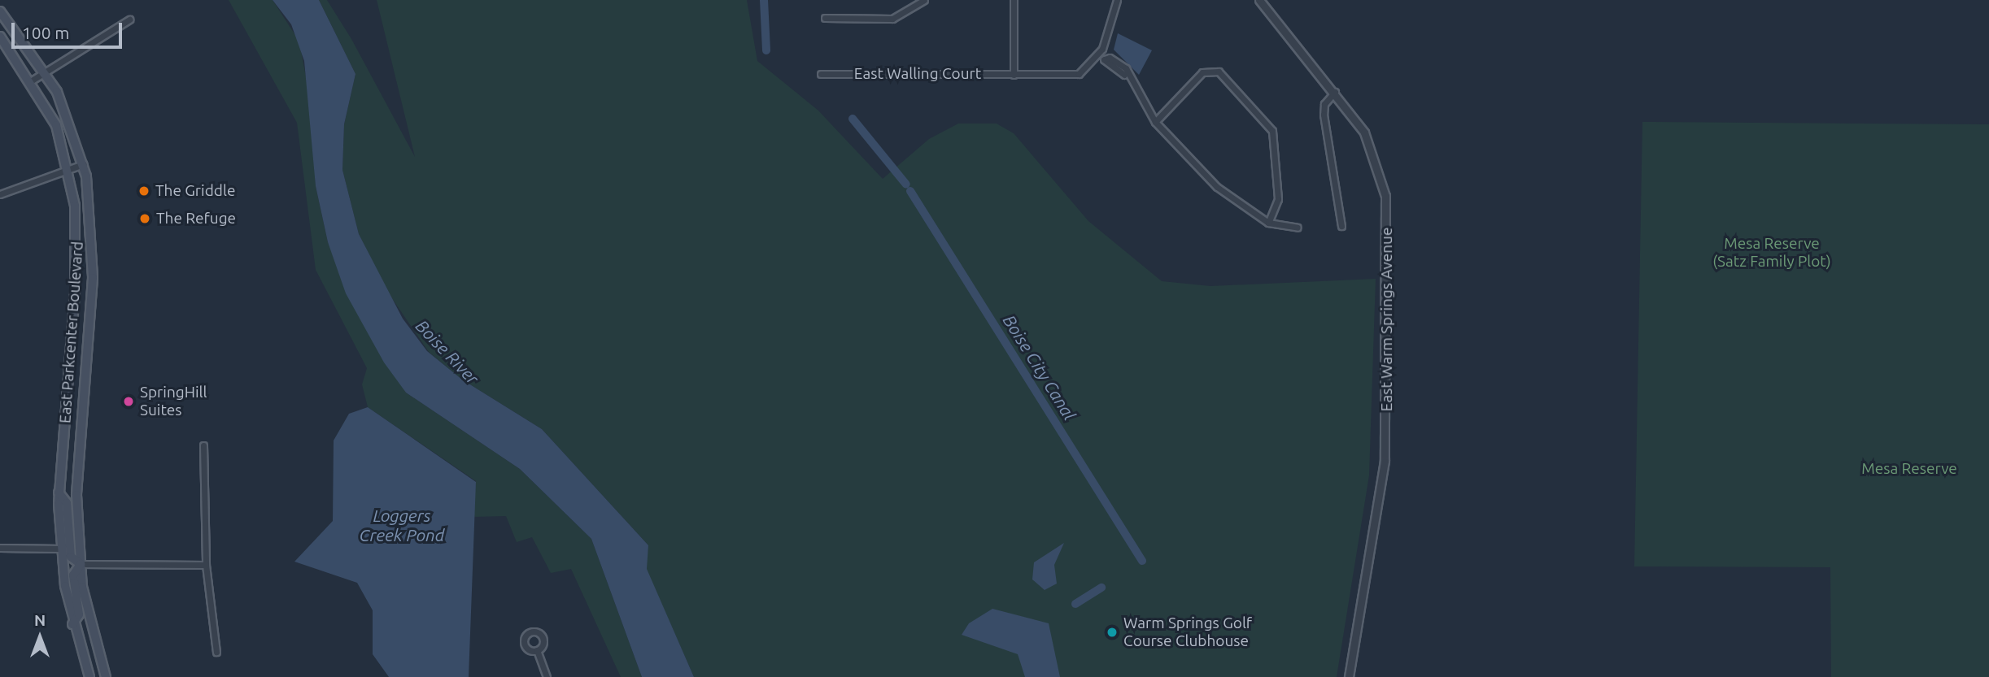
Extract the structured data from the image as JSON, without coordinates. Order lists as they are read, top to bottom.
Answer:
{
  "streets": {
    "main road": ["East Parkcenter Boulevard"],
    "street": ["East Walling Court", "East Warm Springs Avenue"]
  },
  "water": ["Boise River", "Boise City Canal", "Loggers Creek Pond"],
  "parks": ["Mesa Reserve (Satz Family Plot)", "Mesa Reserve"],
  "places": [
    "The Griddle",
    "The Refuge",
    "SpringHill Suites",
    "Warm Springs Golf Course Clubhouse"
  ],
  "scale_bar": "100 m",
  "north": "top"
}
